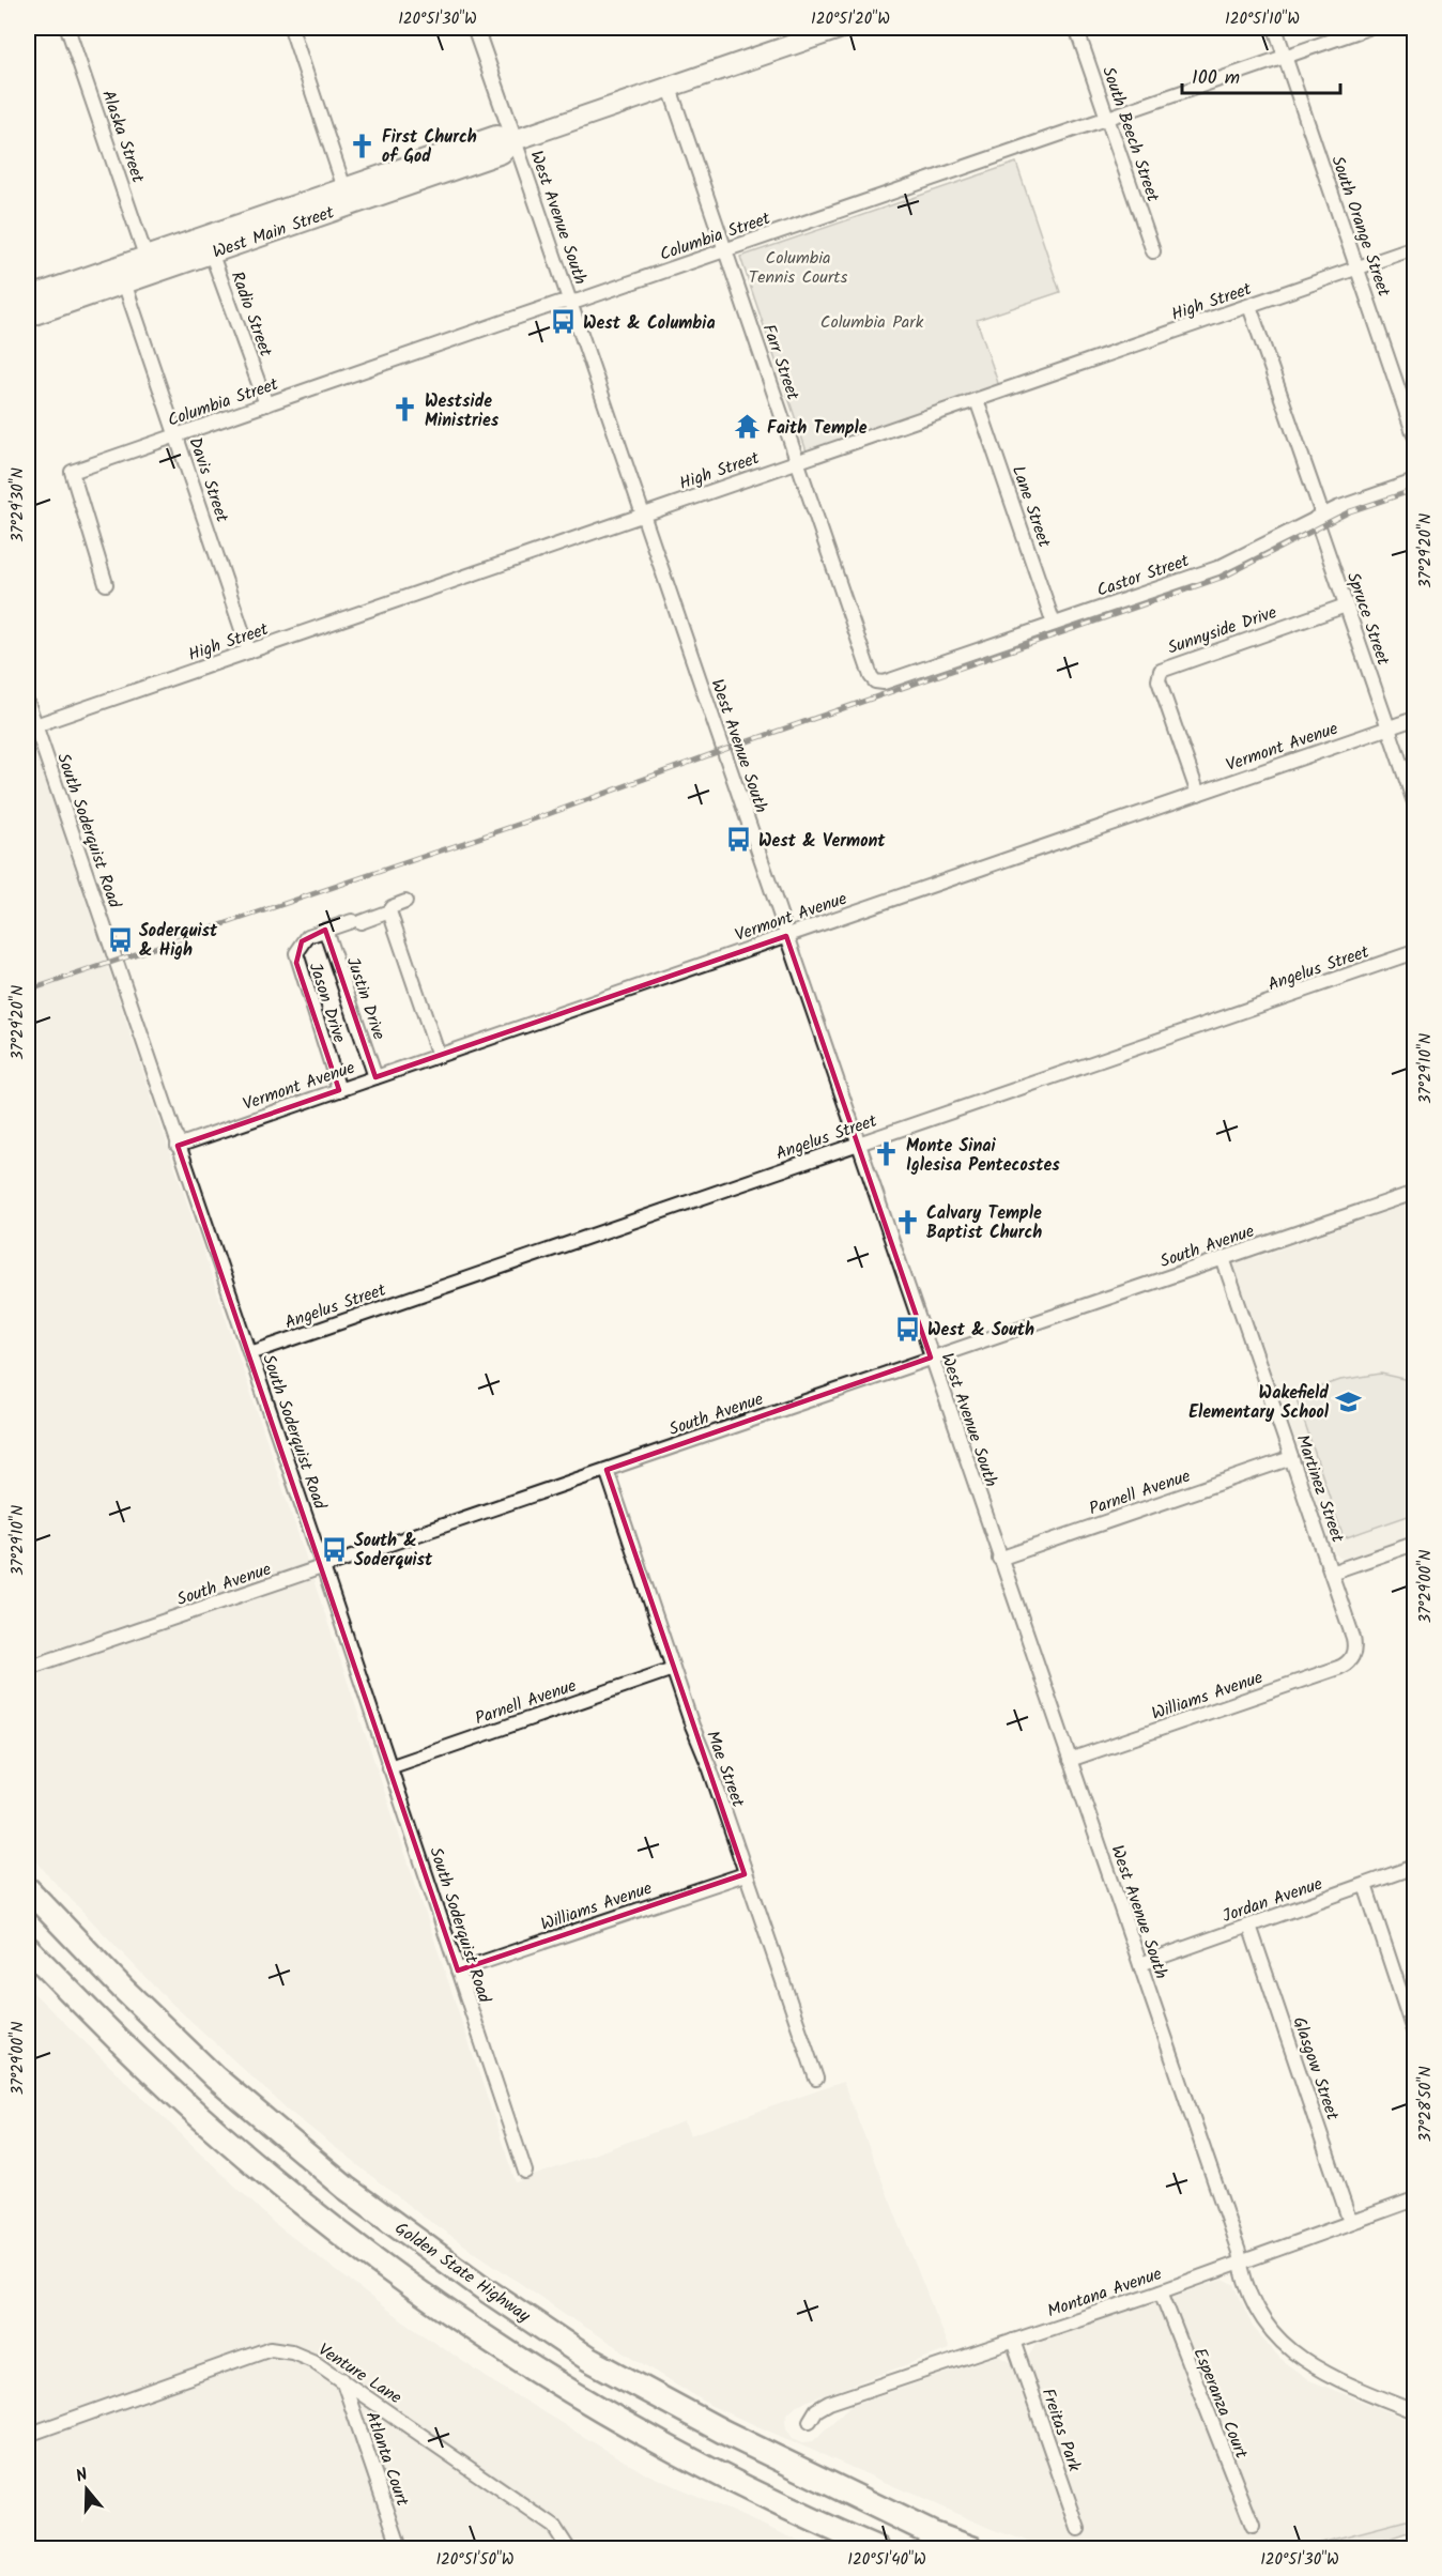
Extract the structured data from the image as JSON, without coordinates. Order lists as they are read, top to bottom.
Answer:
{
  "streets": {
    "highway": ["Golden State Highway"],
    "main road": ["West Main Street"],
    "street": [
      "South Beech Street",
      "Alaska Street",
      "West Avenue South",
      "South Orange Street",
      "Columbia Street",
      "High Street",
      "Radio Street",
      "Farr Street",
      "Davis Street",
      "Lane Street",
      "Castor Street",
      "Spruce Street",
      "Sunnyside Drive",
      "Vermont Avenue",
      "South Soderquist Road",
      "Angelus Street",
      "Justin Drive",
      "Jason Drive",
      "South Avenue",
      "Martinez Street",
      "Parnell Avenue",
      "Williams Avenue",
      "Mae Street",
      "Jordan Avenue",
      "Glasgow Street",
      "Montana Avenue",
      "Venture Lane",
      "Esperanza Court",
      "Freitas Park",
      "Atlanta Court"
    ]
  },
  "crossings": [
    ["South Beech Street", "Columbia Street"],
    ["Alaska Street", "West Main Street"],
    ["West Avenue South", "West Main Street"],
    ["West Avenue South", "Columbia Street"],
    ["West Avenue South", "High Street"],
    ["West Avenue South", "Vermont Avenue"],
    ["West Avenue South", "Angelus Street"],
    ["West Avenue South", "South Avenue"],
    ["West Avenue South", "Parnell Avenue"],
    ["West Avenue South", "Williams Avenue"],
    ["West Avenue South", "Jordan Avenue"],
    ["West Avenue South", "Montana Avenue"],
    ["South Orange Street", "Columbia Street"],
    ["South Orange Street", "High Street"],
    ["West Main Street", "Radio Street"],
    ["West Main Street", "Farr Street"],
    ["West Main Street", "Davis Street"],
    ["Columbia Street", "Radio Street"],
    ["Columbia Street", "Farr Street"],
    ["Columbia Street", "Davis Street"],
    ["High Street", "Farr Street"],
    ["High Street", "Davis Street"],
    ["High Street", "Lane Street"],
    ["High Street", "Spruce Street"],
    ["High Street", "South Soderquist Road"],
    ["Farr Street", "Castor Street"],
    ["Lane Street", "Castor Street"],
    ["Castor Street", "Spruce Street"],
    ["Spruce Street", "Sunnyside Drive"],
    ["Spruce Street", "Vermont Avenue"],
    ["Sunnyside Drive", "Vermont Avenue"],
    ["Vermont Avenue", "South Soderquist Road"],
    ["Vermont Avenue", "Justin Drive"],
    ["Vermont Avenue", "Jason Drive"],
    ["South Soderquist Road", "Angelus Street"],
    ["South Soderquist Road", "South Avenue"],
    ["South Soderquist Road", "Parnell Avenue"],
    ["South Soderquist Road", "Williams Avenue"],
    ["Justin Drive", "Jason Drive"],
    ["South Avenue", "Martinez Street"],
    ["South Avenue", "Mae Street"],
    ["Martinez Street", "Parnell Avenue"],
    ["Martinez Street", "Williams Avenue"],
    ["Parnell Avenue", "Mae Street"],
    ["Williams Avenue", "Mae Street"],
    ["Jordan Avenue", "Glasgow Street"],
    ["Glasgow Street", "Montana Avenue"],
    ["Montana Avenue", "Esperanza Court"],
    ["Montana Avenue", "Freitas Park"],
    ["Venture Lane", "Atlanta Court"]
  ],
  "parks": ["Columbia Tennis Courts", "Columbia Park"],
  "places": {
    "church": [
      "First Church of God",
      "Westside Ministries",
      "Monte Sinai Iglesisa Pentecostes",
      "Calvary Temple Baptist Church"
    ],
    "bus stop": [
      "West & Columbia",
      "West & Vermont",
      "Soderquist & High",
      "West & South",
      "South & Soderquist"
    ],
    "temple": ["Faith Temple"],
    "school or university": ["Wakefield Elementary School"]
  },
  "scale_bar": "100 m",
  "north": "top",
  "coordinates": [
    "120°51'30\"W",
    "120°51'20\"W",
    "120°51'10\"W",
    "37°29'30\"N",
    "37°29'20\"N",
    "37°29'10\"N",
    "37°29'00\"N",
    "37°28'50\"N",
    "120°51'50\"W",
    "120°51'40\"W"
  ]
}
